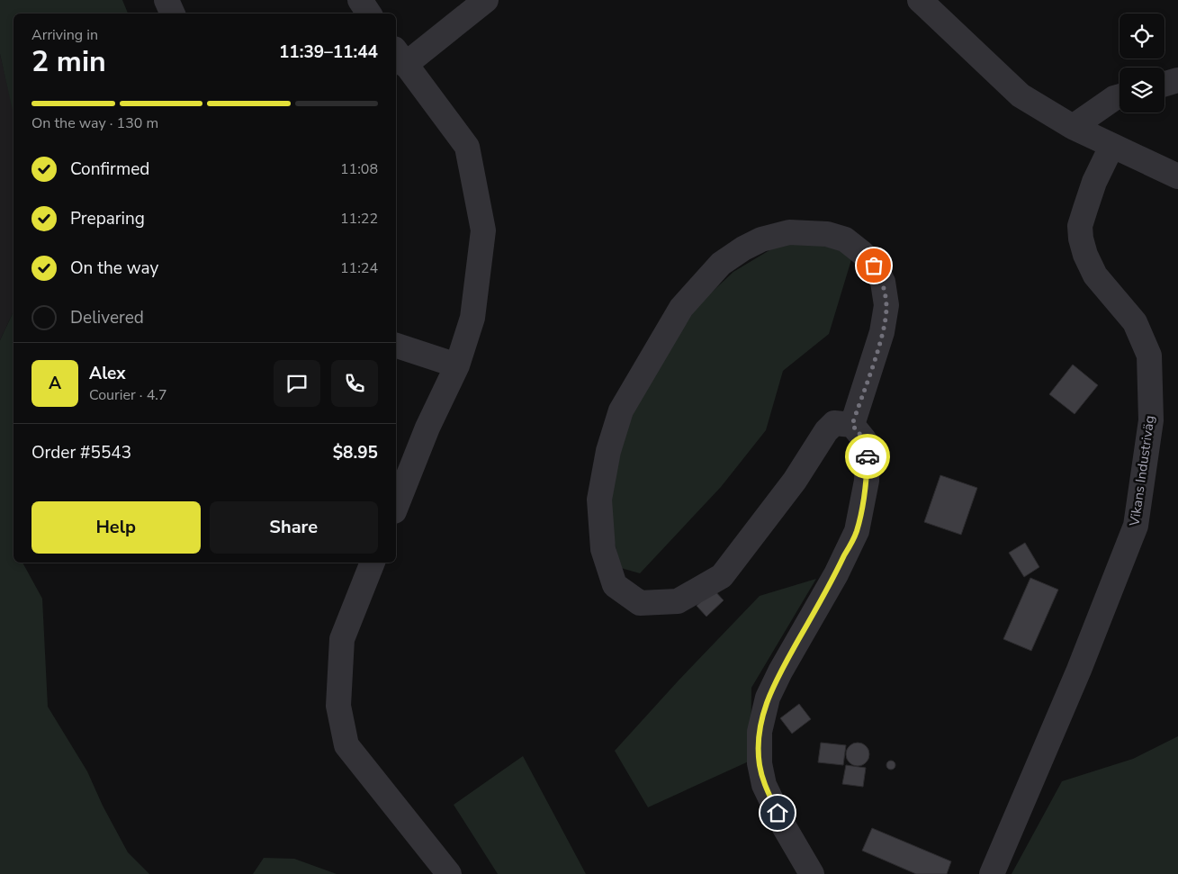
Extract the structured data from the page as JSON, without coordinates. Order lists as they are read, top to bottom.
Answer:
{
  "streets": {
    "street": ["Vikans Industriväg"]
  },
  "page": {
    "heading": ["2 min", "Arriving in", "11:39–11:44"],
    "panel": [
      "Alex",
      "Courier · 4.7",
      "Order #5543",
      "$8.95"
    ],
    "bar": "On the way · 130 m",
    "list": [
      ["Confirmed", "11:08"],
      ["Preparing", "11:22"],
      ["On the way", "11:24"],
      "Delivered"
    ],
    "round": "A",
    "buttons": ["Help", "Share"]
  }
}
